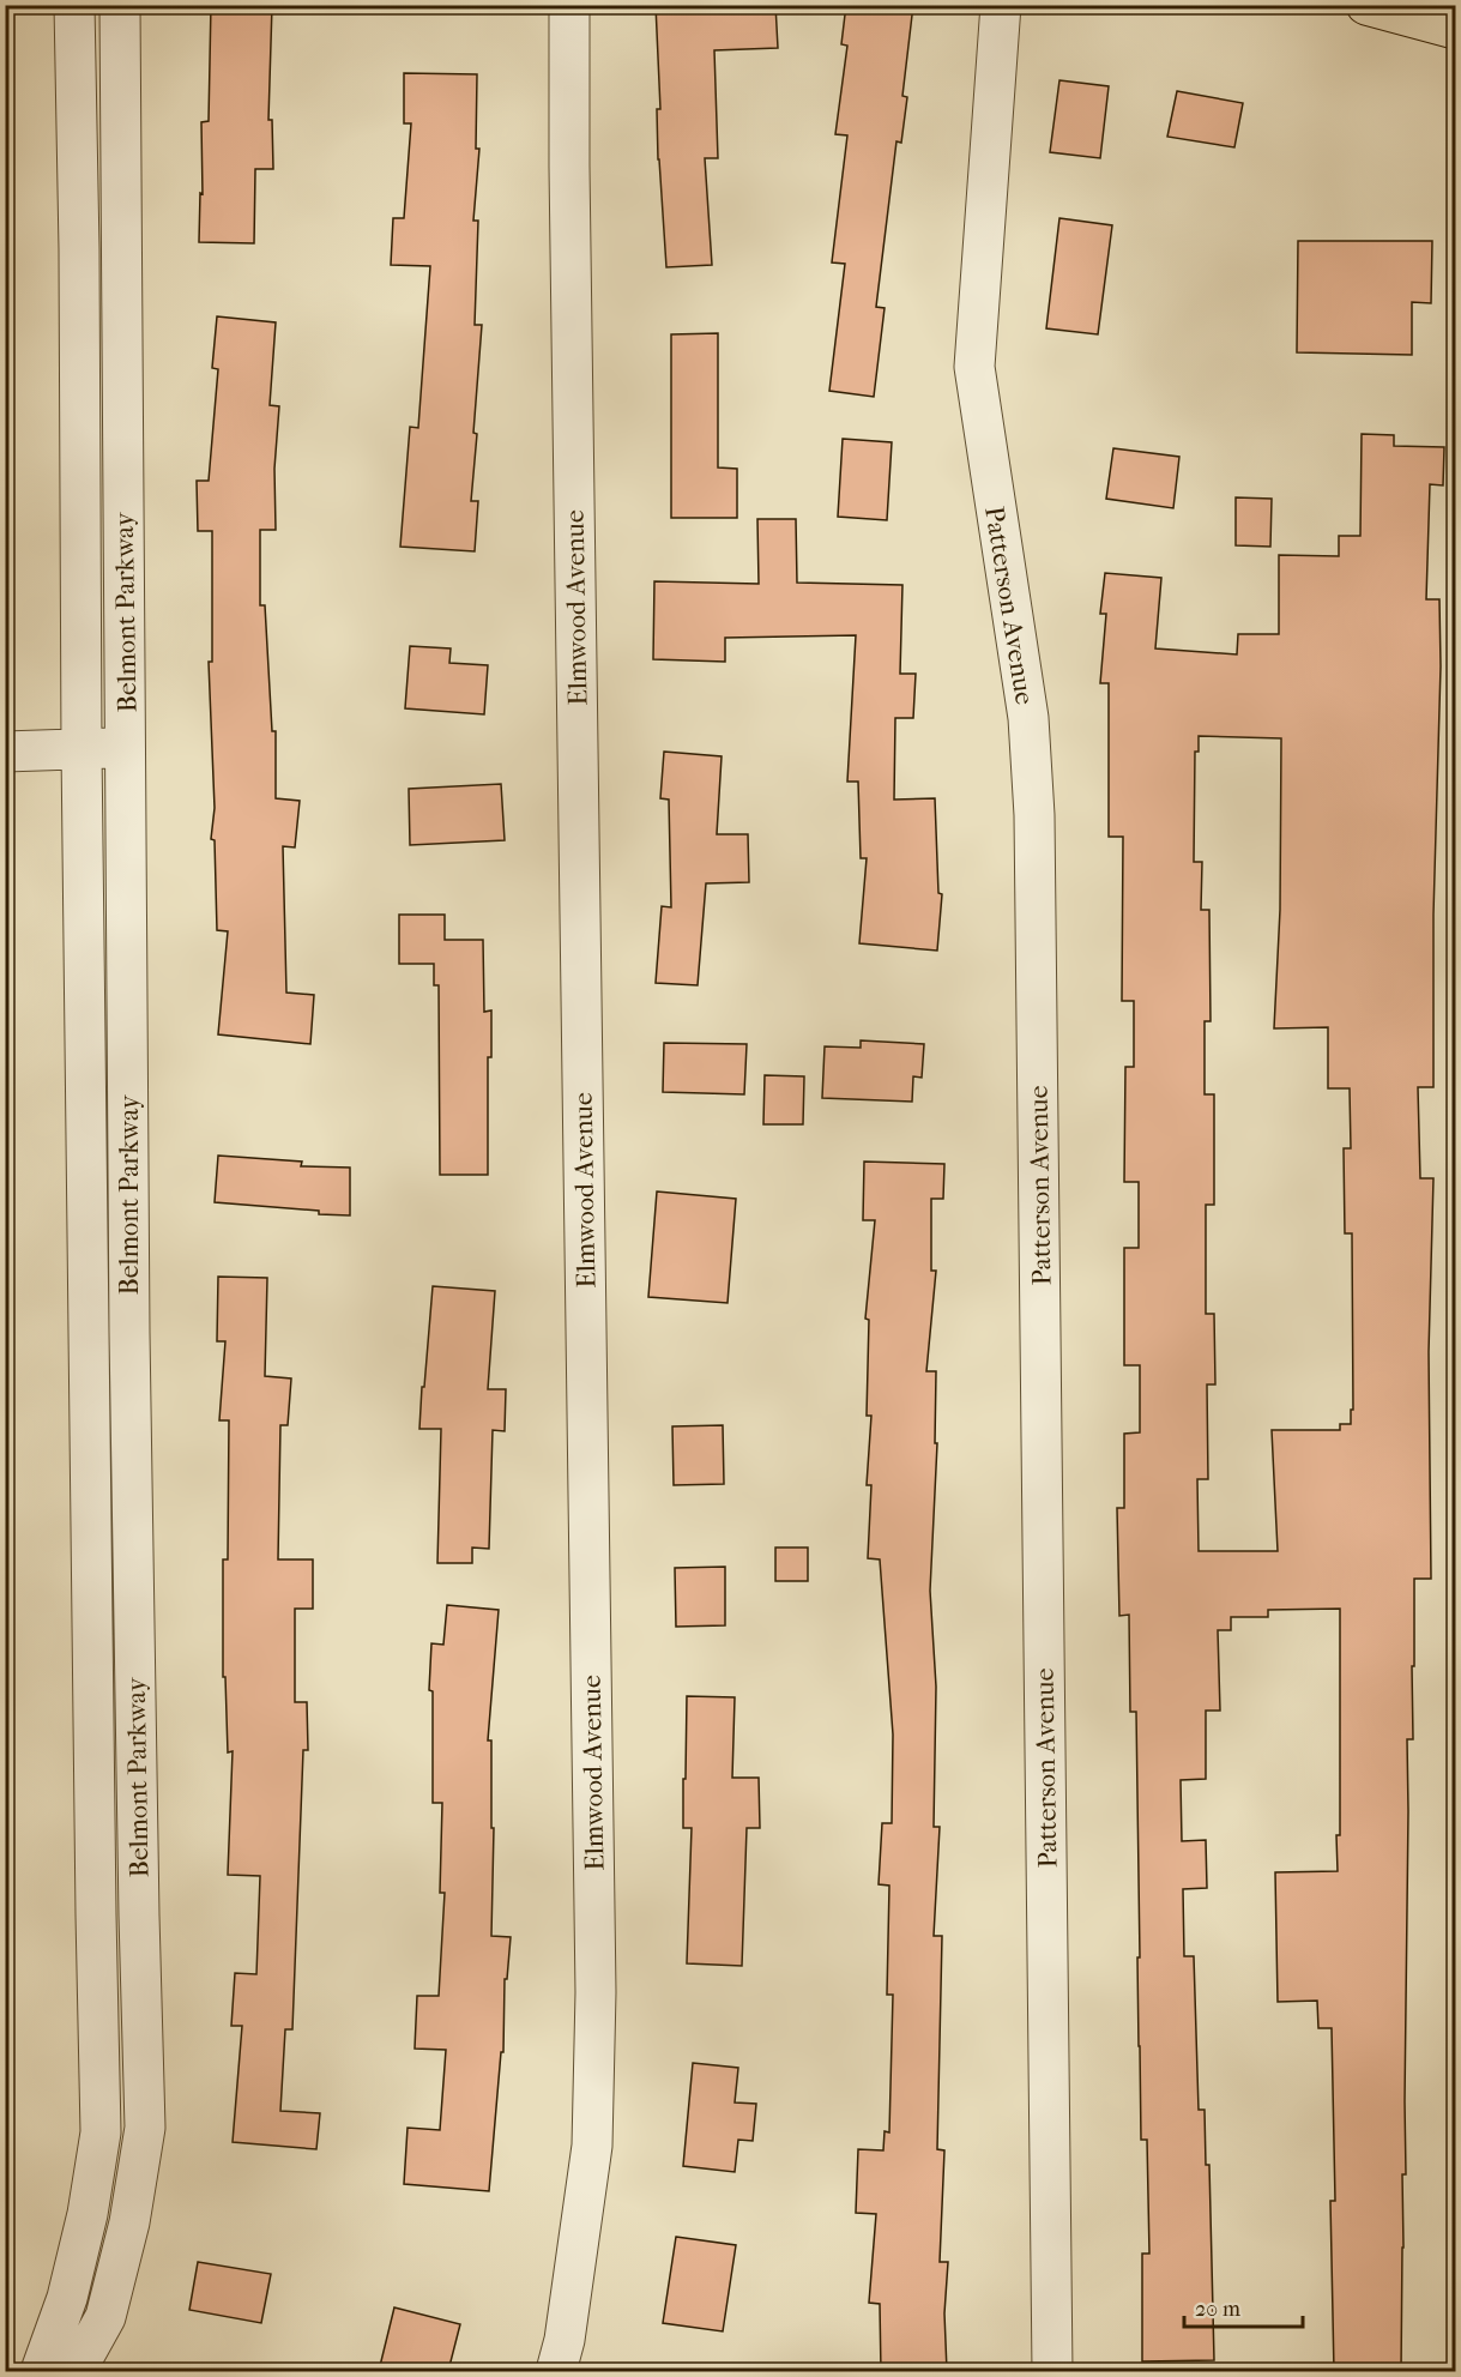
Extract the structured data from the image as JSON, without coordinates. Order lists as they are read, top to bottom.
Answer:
{
  "streets": {
    "street": ["Patterson Avenue", "Elmwood Avenue", "Belmont Parkway"]
  },
  "scale_bar": "20 m"
}
